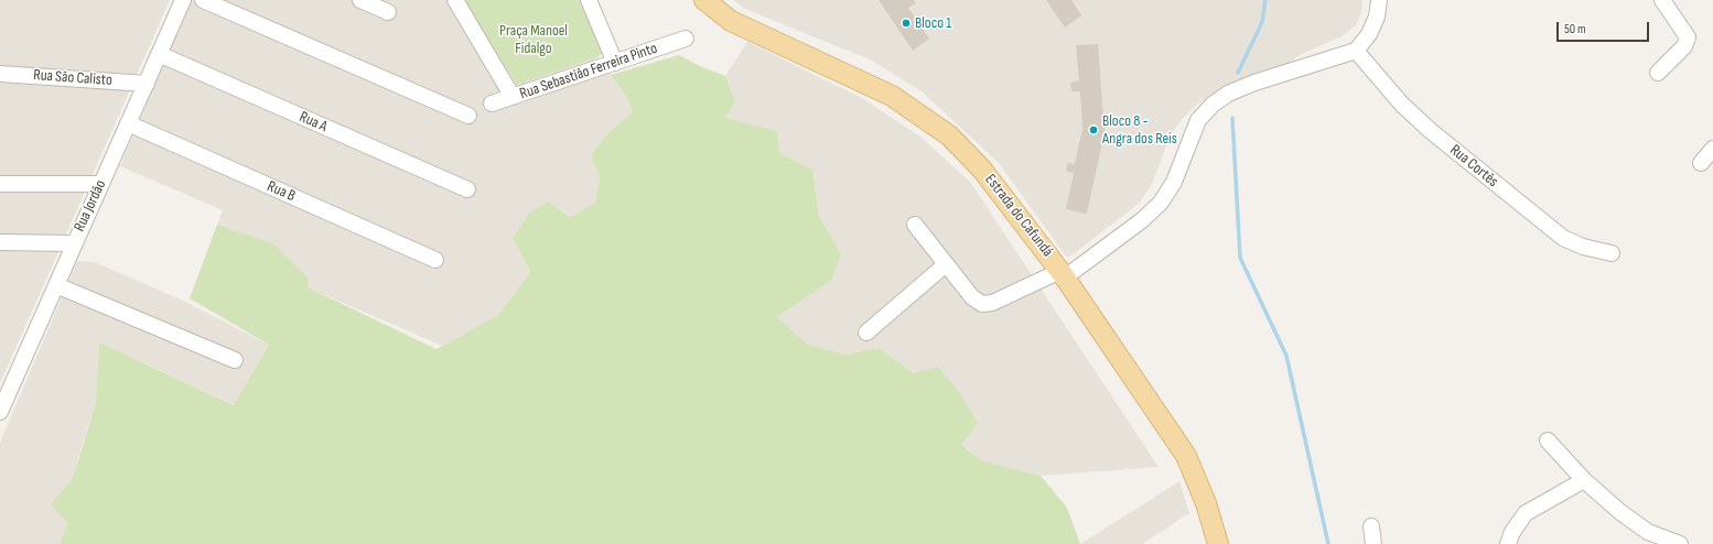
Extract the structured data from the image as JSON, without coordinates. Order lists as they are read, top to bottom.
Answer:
{
  "streets": {
    "main road": ["Estrada do Cafundá"],
    "street": [
      "Rua Sebastião Ferreira Pinto",
      "Rua São Calisto",
      "Rua A",
      "Rua Cortês",
      "Rua B",
      "Rua Jordão"
    ]
  },
  "crossings": [
    ["Rua São Calisto", "Rua Jordão"],
    ["Rua A", "Rua Jordão"],
    ["Rua B", "Rua Jordão"]
  ],
  "parks": ["Praça Manoel Fidalgo"],
  "places": ["Bloco 1", "Bloco 8 - Angra dos Reis"],
  "scale_bar": "50 m"
}
